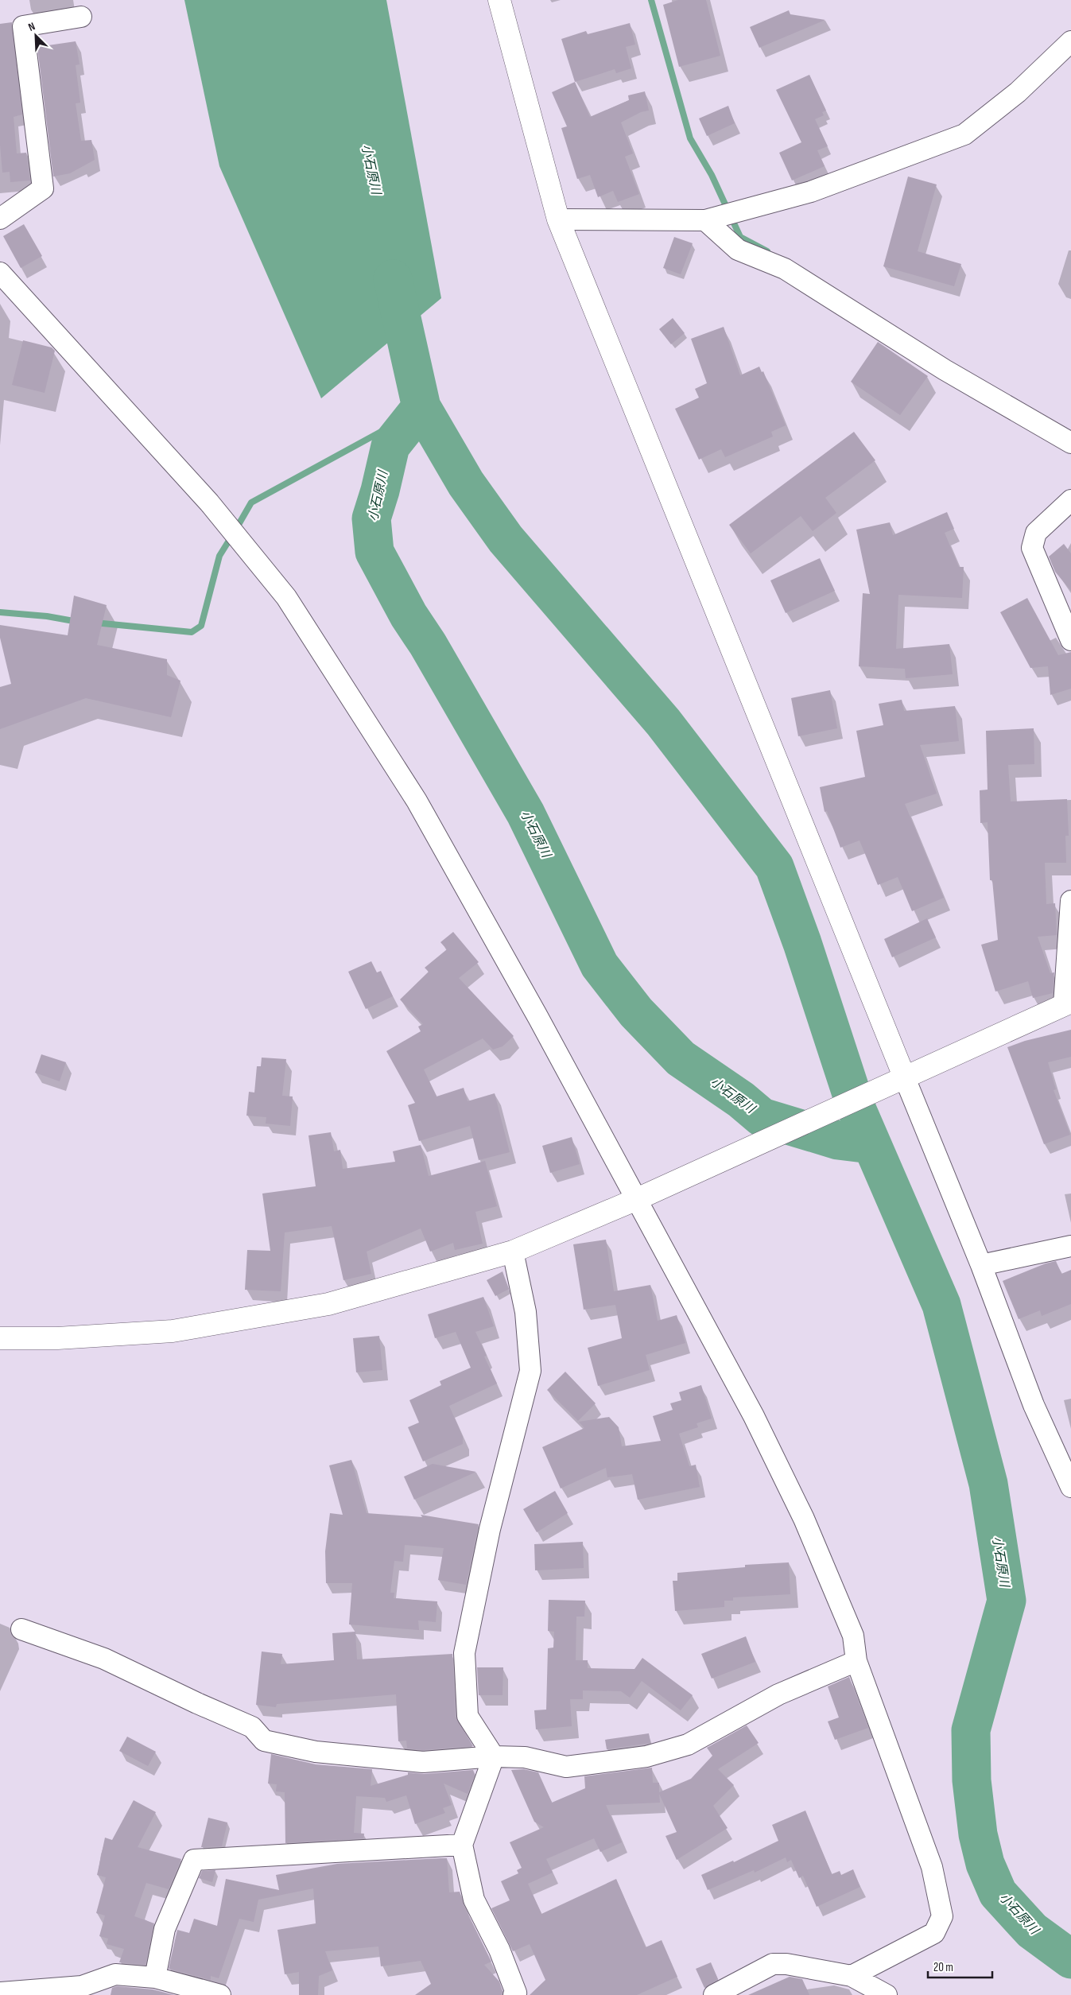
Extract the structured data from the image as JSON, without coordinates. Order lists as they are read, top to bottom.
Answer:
{
  "water": ["小石原川"],
  "scale_bar": "20 m",
  "north": "top left"
}
